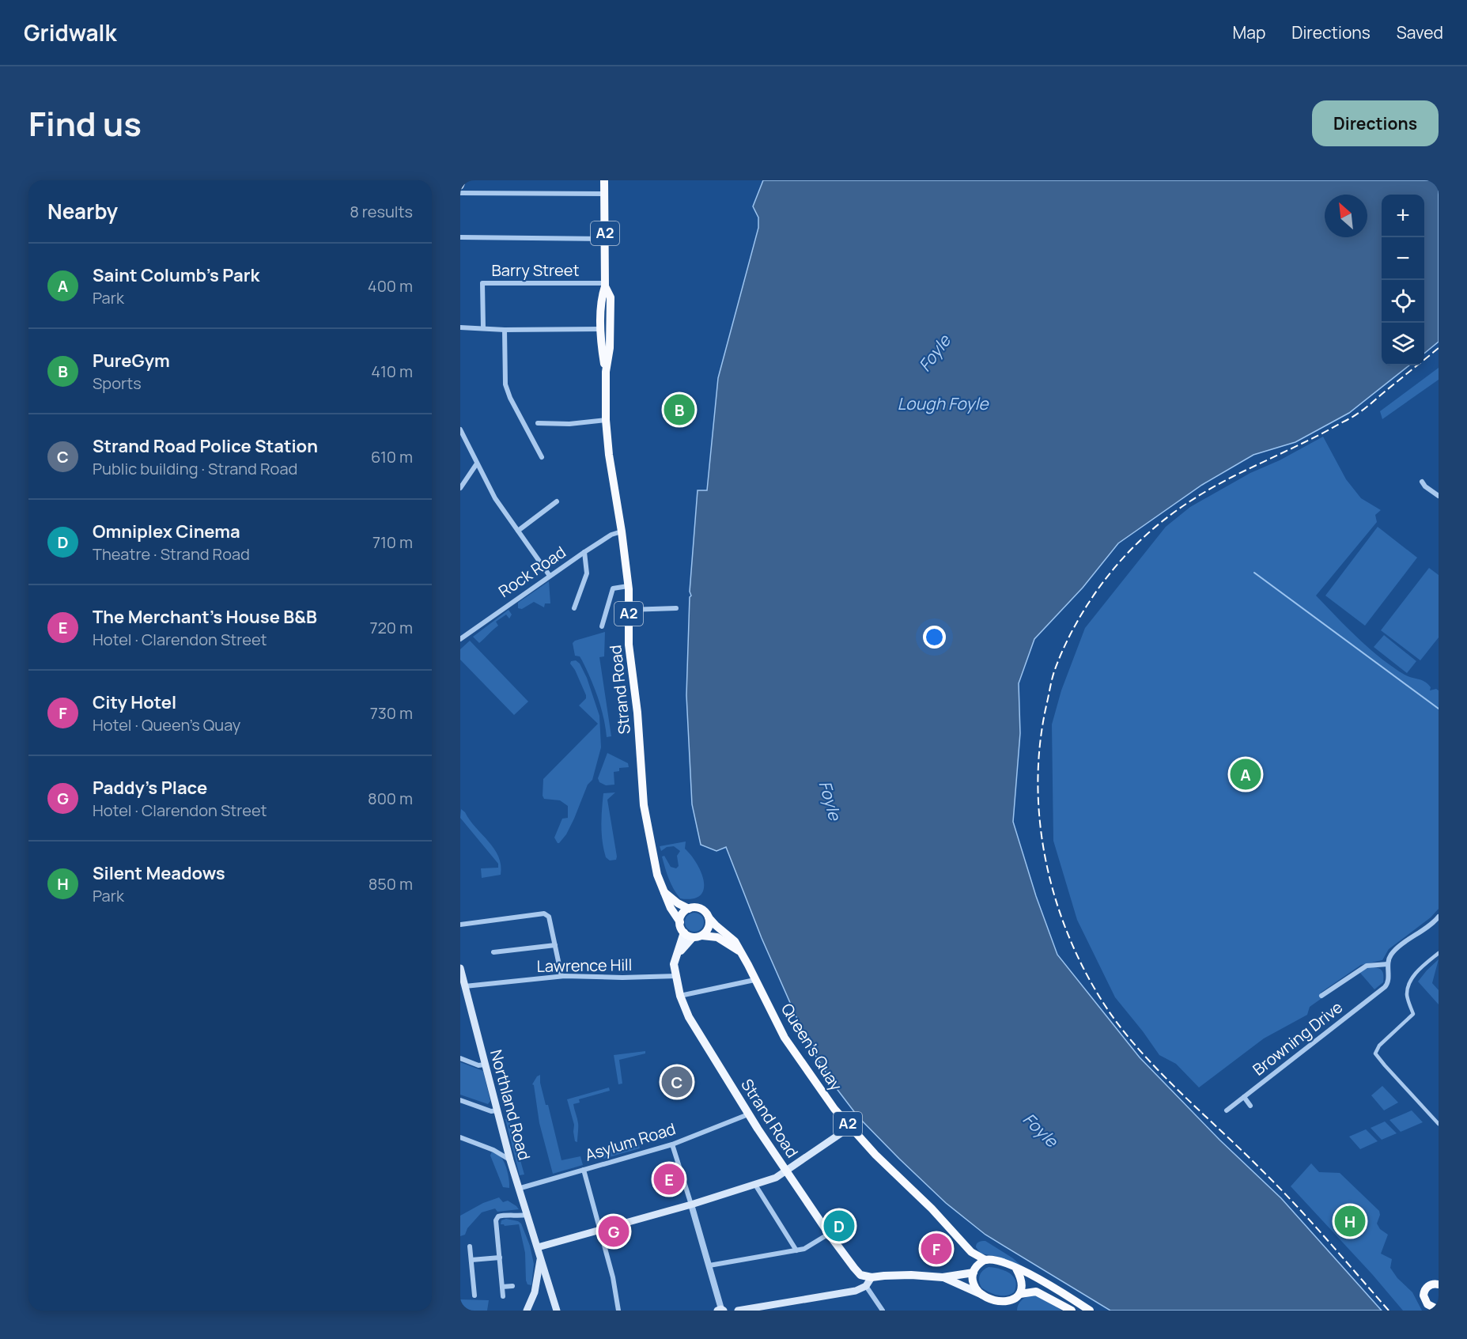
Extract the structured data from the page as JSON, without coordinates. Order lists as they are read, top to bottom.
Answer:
{
  "streets": {
    "highway": ["A2", "Strand Road", "Queen's Quay"],
    "main road": ["Northland Road"],
    "street": [
      "Barry Street",
      "Rock Road",
      "Lawrence Hill",
      "Browning Drive",
      "Asylum Road"
    ]
  },
  "crossings": [
    ["A2", "Strand Road"],
    ["A2", "Queen's Quay"],
    ["Barry Street", "Strand Road"],
    ["Rock Road", "Strand Road"],
    ["Strand Road", "Lawrence Hill"],
    ["Strand Road", "Queen's Quay"],
    ["Strand Road", "Asylum Road"],
    ["Lawrence Hill", "Northland Road"],
    ["Northland Road", "Asylum Road"]
  ],
  "water": ["Foyle", "Lough Foyle"],
  "north": "top left",
  "page": {
    "header": "Gridwalk",
    "nav": ["Map", "Directions", "Saved"],
    "title": "Find us",
    "buttons": "Directions",
    "heading": ["Nearby", "8 results"],
    "map_buttons": ["+", "−"],
    "list": [
      {
        "mark": "A",
        "name": "Saint Columb's Park",
        "note": "Park",
        "value": "400 m"
      },
      {
        "mark": "B",
        "name": "PureGym",
        "note": "Sports",
        "value": "410 m"
      },
      {
        "mark": "C",
        "name": "Strand Road Police Station",
        "note": "Public building · Strand Road",
        "value": "610 m"
      },
      {
        "mark": "D",
        "name": "Omniplex Cinema",
        "note": "Theatre · Strand Road",
        "value": "710 m"
      },
      {
        "mark": "E",
        "name": "The Merchant's House B&B",
        "note": "Hotel · Clarendon Street",
        "value": "720 m"
      },
      {
        "mark": "F",
        "name": "City Hotel",
        "note": "Hotel · Queen's Quay",
        "value": "730 m"
      },
      {
        "mark": "G",
        "name": "Paddy's Place",
        "note": "Hotel · Clarendon Street",
        "value": "800 m"
      },
      {
        "mark": "H",
        "name": "Silent Meadows",
        "note": "Park",
        "value": "850 m"
      }
    ],
    "pins": [
      "B",
      "A",
      "C",
      "E",
      "H",
      "D",
      "G",
      "F"
    ]
  }
}
